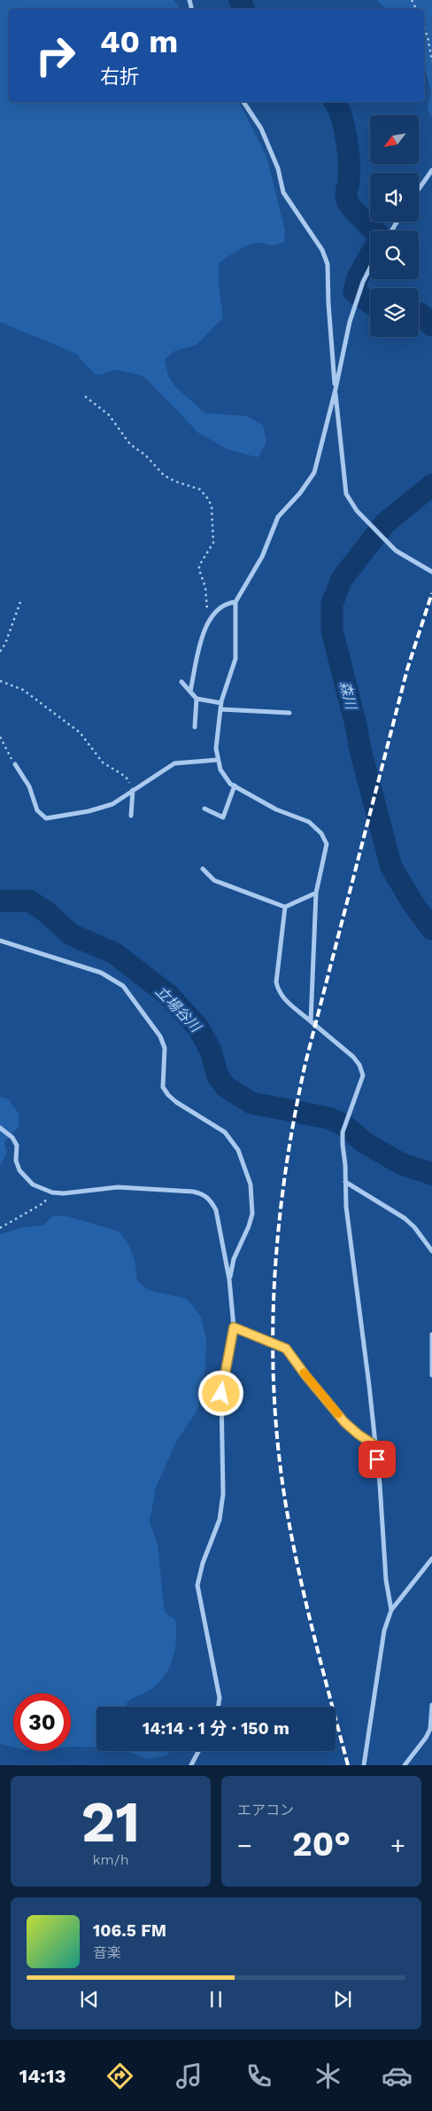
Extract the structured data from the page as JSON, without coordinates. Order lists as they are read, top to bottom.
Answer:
{
  "water": ["森川", "立場谷川"],
  "north": "bottom left",
  "page": {
    "turn": ["40 m", "右折"],
    "limit": "30",
    "trip": "14:14 · 1 分 · 150 m",
    "tile": [
      ["21", "km/h"],
      "エアコン"
    ],
    "heat": ["−", "20°", "+"],
    "song": ["106.5 FM", "音楽"],
    "tabs": "14:13"
  }
}
